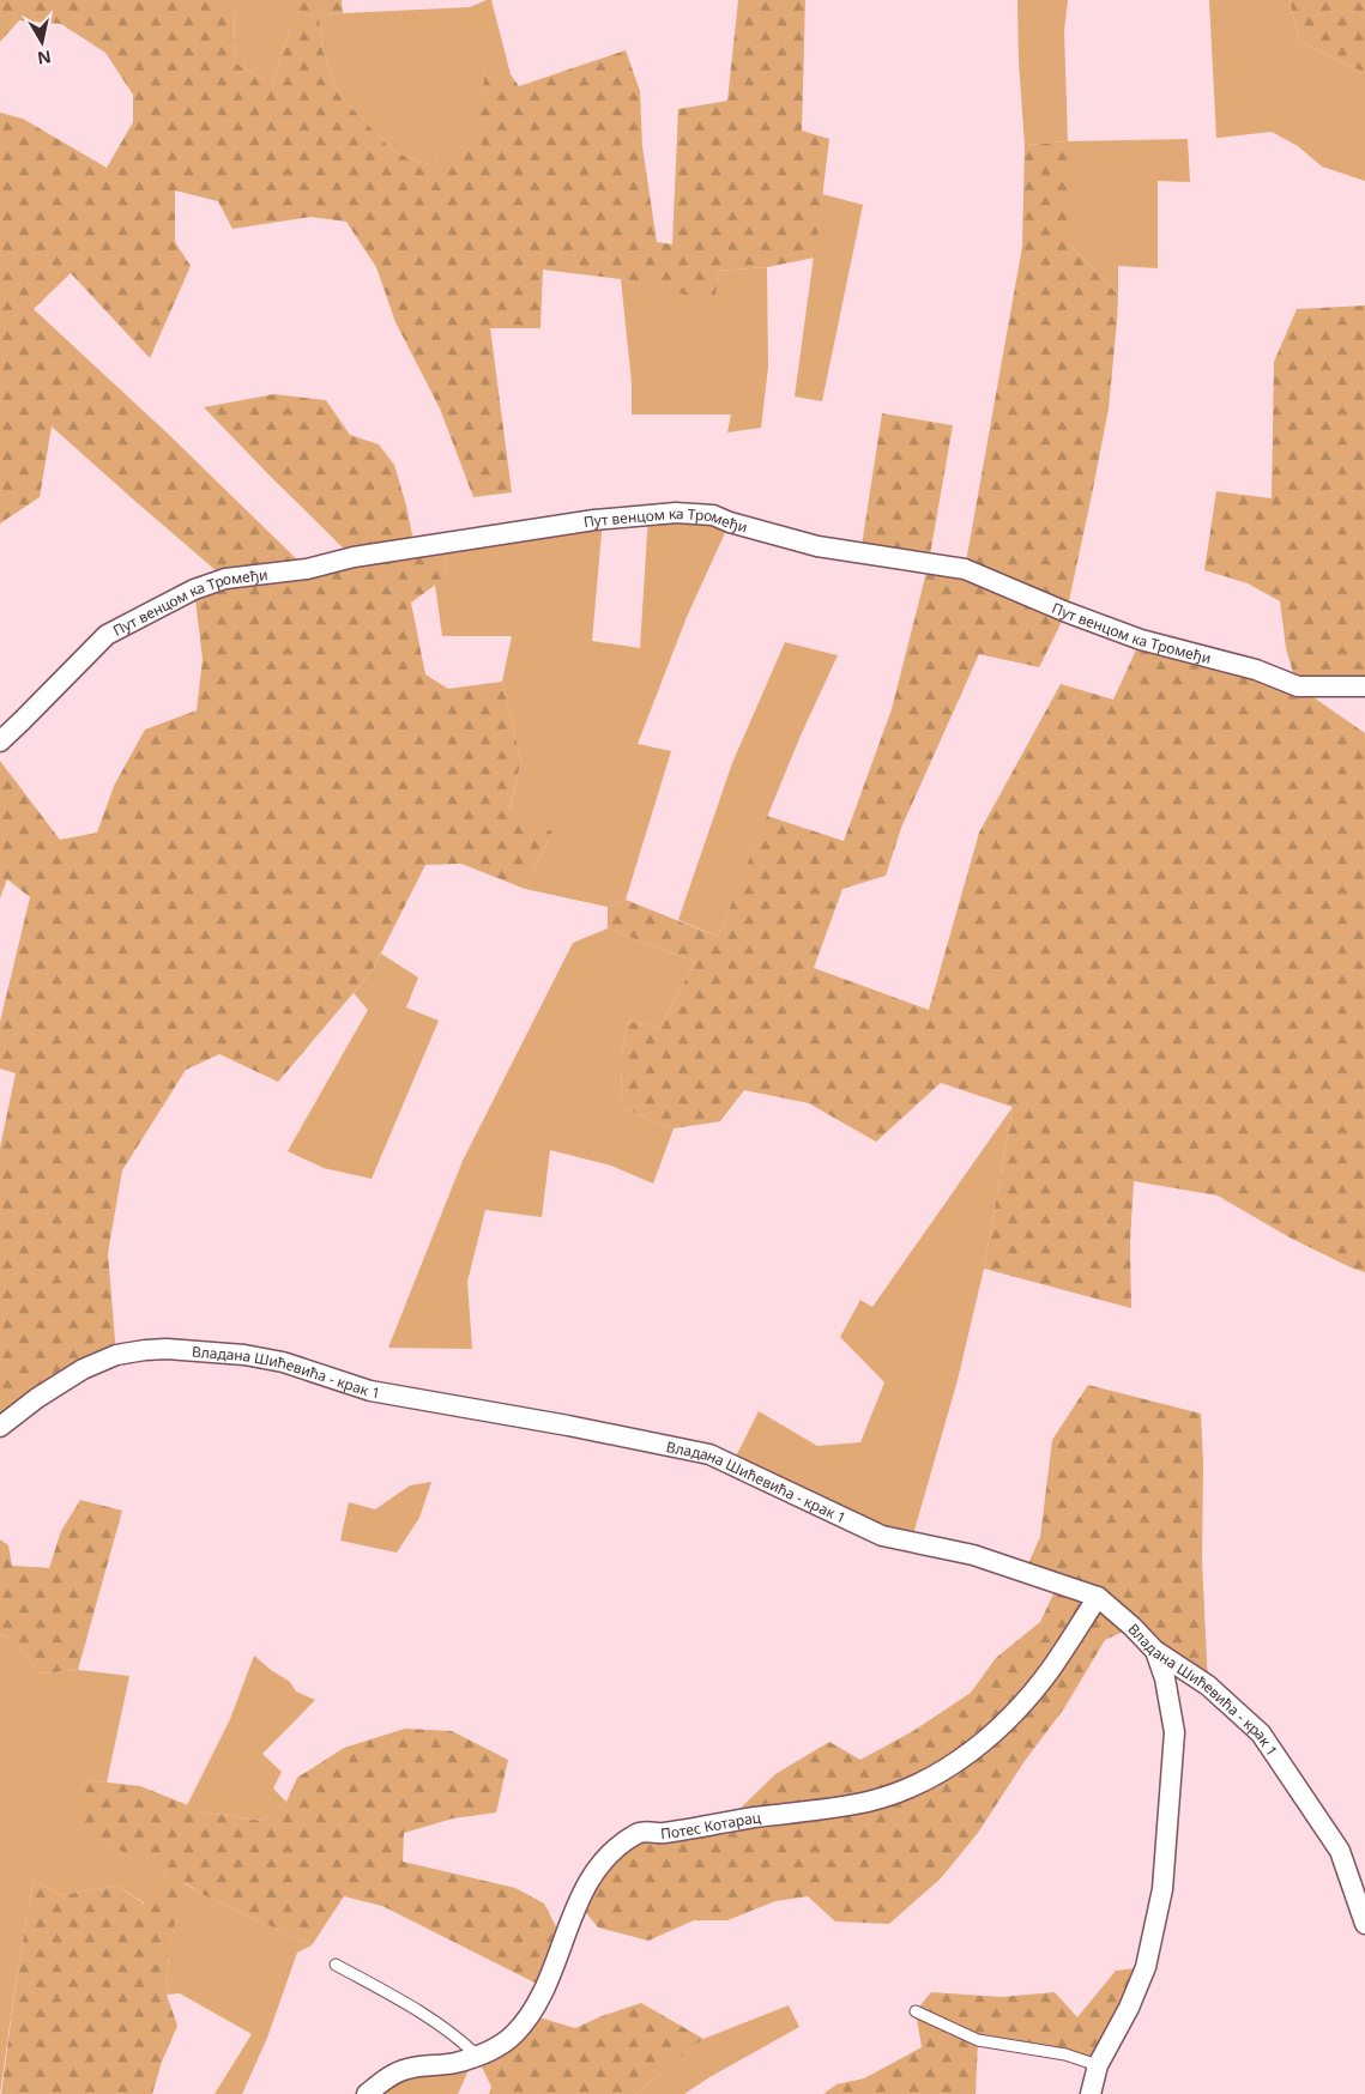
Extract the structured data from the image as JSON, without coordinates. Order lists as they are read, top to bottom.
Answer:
{
  "streets": {
    "street": ["Пут венцом ка Тромеђи", "Владана Шићевића - крак 1", "Потес Котарац"]
  },
  "crossings": [
    ["Владана Шићевића - крак 1", "Потес Котарац"]
  ],
  "north": "bottom"
}
